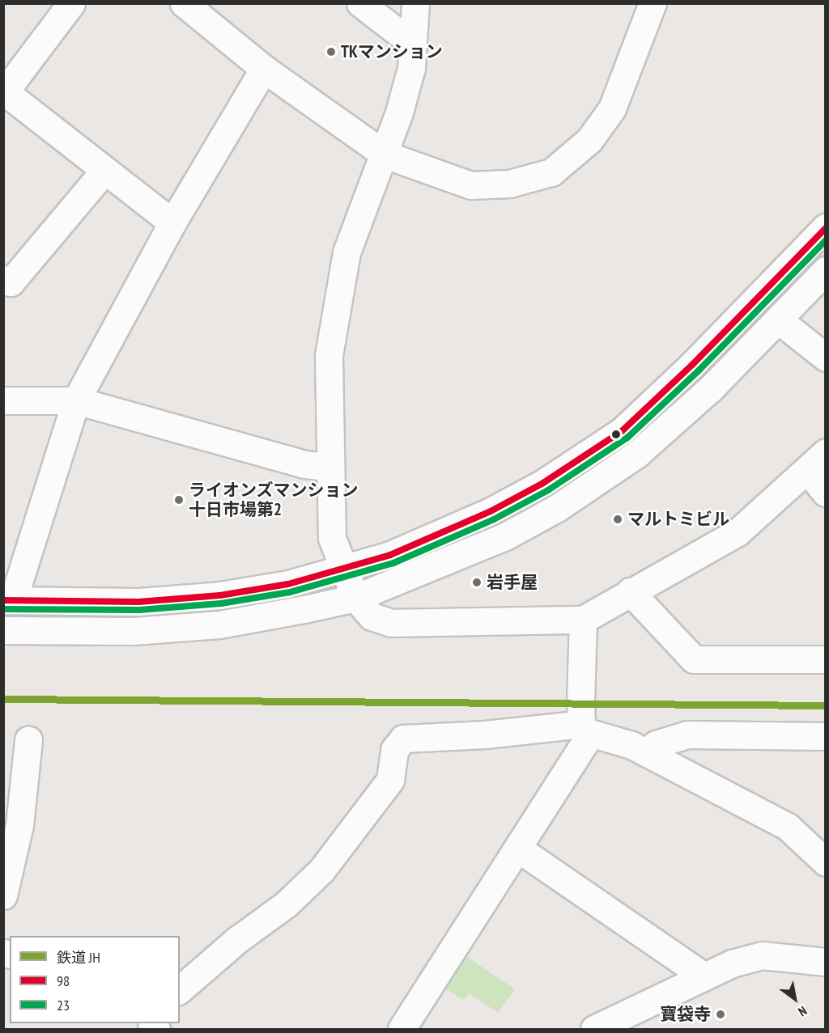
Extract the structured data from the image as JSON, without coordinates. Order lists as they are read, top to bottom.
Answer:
{
  "places": [
    "TKマンション",
    "ライオンズマンション 十日市場第2",
    "マルトミビル",
    "岩手屋",
    "寶袋寺"
  ],
  "lines": ["transit line 98", "transit line 23", "rail line JH"],
  "legend": ["鉄道 JH", "98", "23"],
  "north": "bottom right"
}
